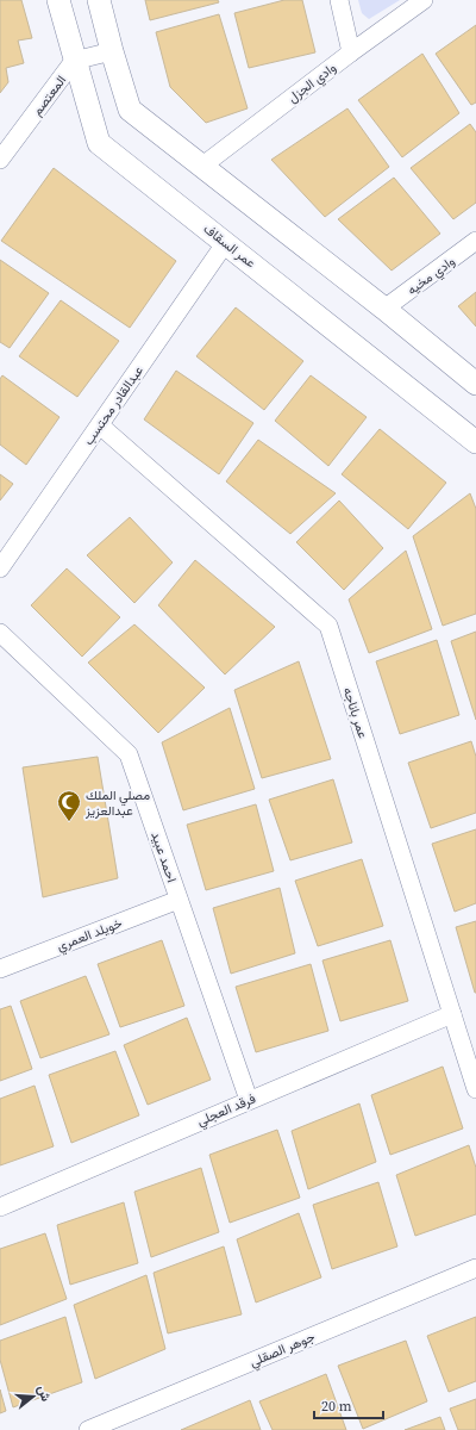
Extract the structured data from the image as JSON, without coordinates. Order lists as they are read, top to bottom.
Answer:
{
  "streets": {
    "street": [
      "وادي الجزل",
      "المعتصم",
      "عمر السقاف",
      "وادي مخيه",
      "عبدالقادر محتسب",
      "عمر باناجه",
      "احمد عبيد",
      "خويلد العمري",
      "فرقد العجلي",
      "جوهر الصقلي"
    ]
  },
  "crossings": [
    ["المعتصم", "عمر السقاف"],
    ["عمر السقاف", "عبدالقادر محتسب"],
    ["عبدالقادر محتسب", "عمر باناجه"],
    ["عمر باناجه", "فرقد العجلي"],
    ["احمد عبيد", "خويلد العمري"],
    ["احمد عبيد", "فرقد العجلي"]
  ],
  "places": {
    "mosque": ["مصلي الملك عبدالعزيز"]
  },
  "scale_bar": "20 m",
  "north": "right"
}
